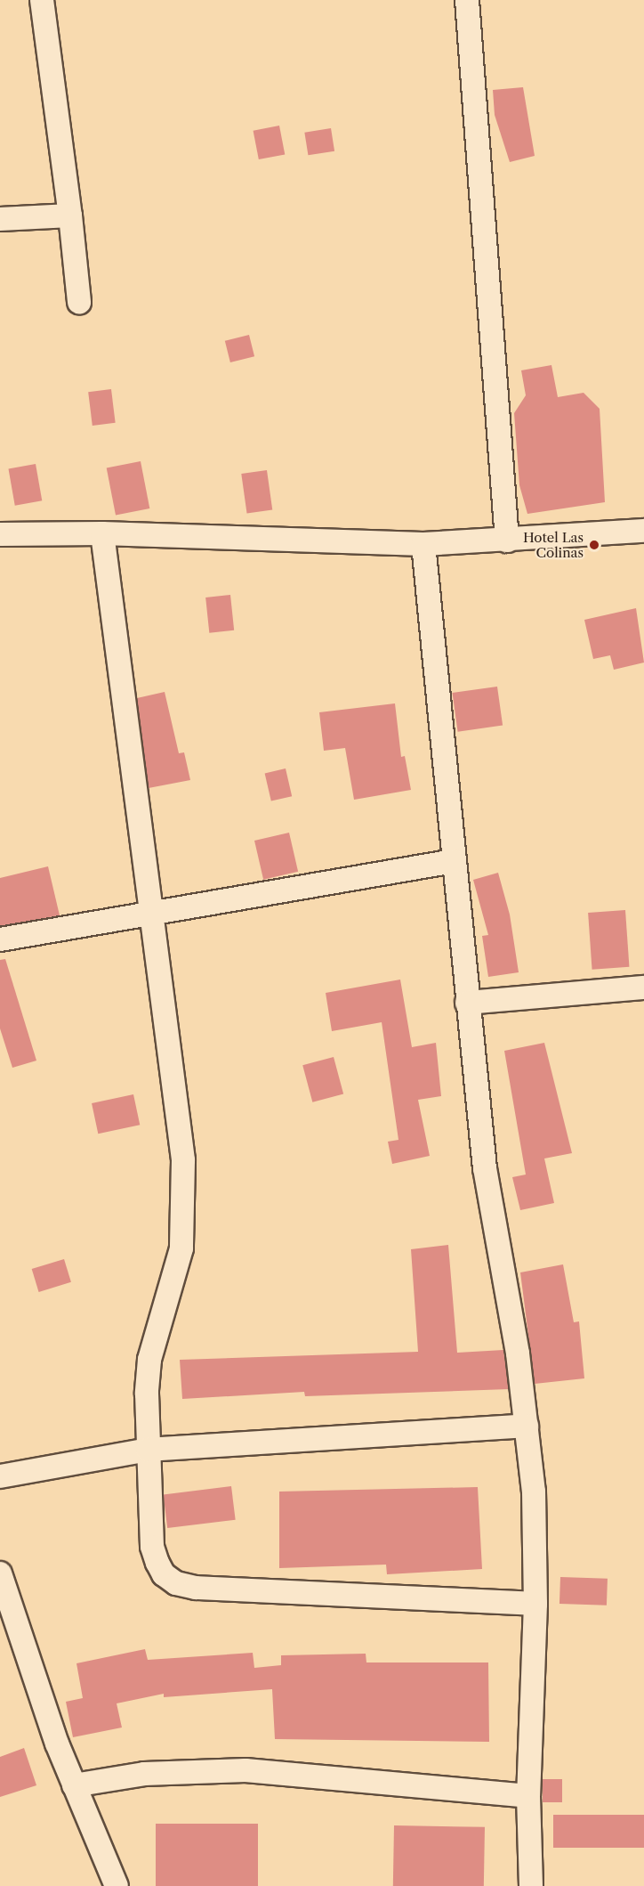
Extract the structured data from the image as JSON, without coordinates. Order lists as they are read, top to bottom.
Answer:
{
  "places": ["Hotel Las Colinas"]
}
